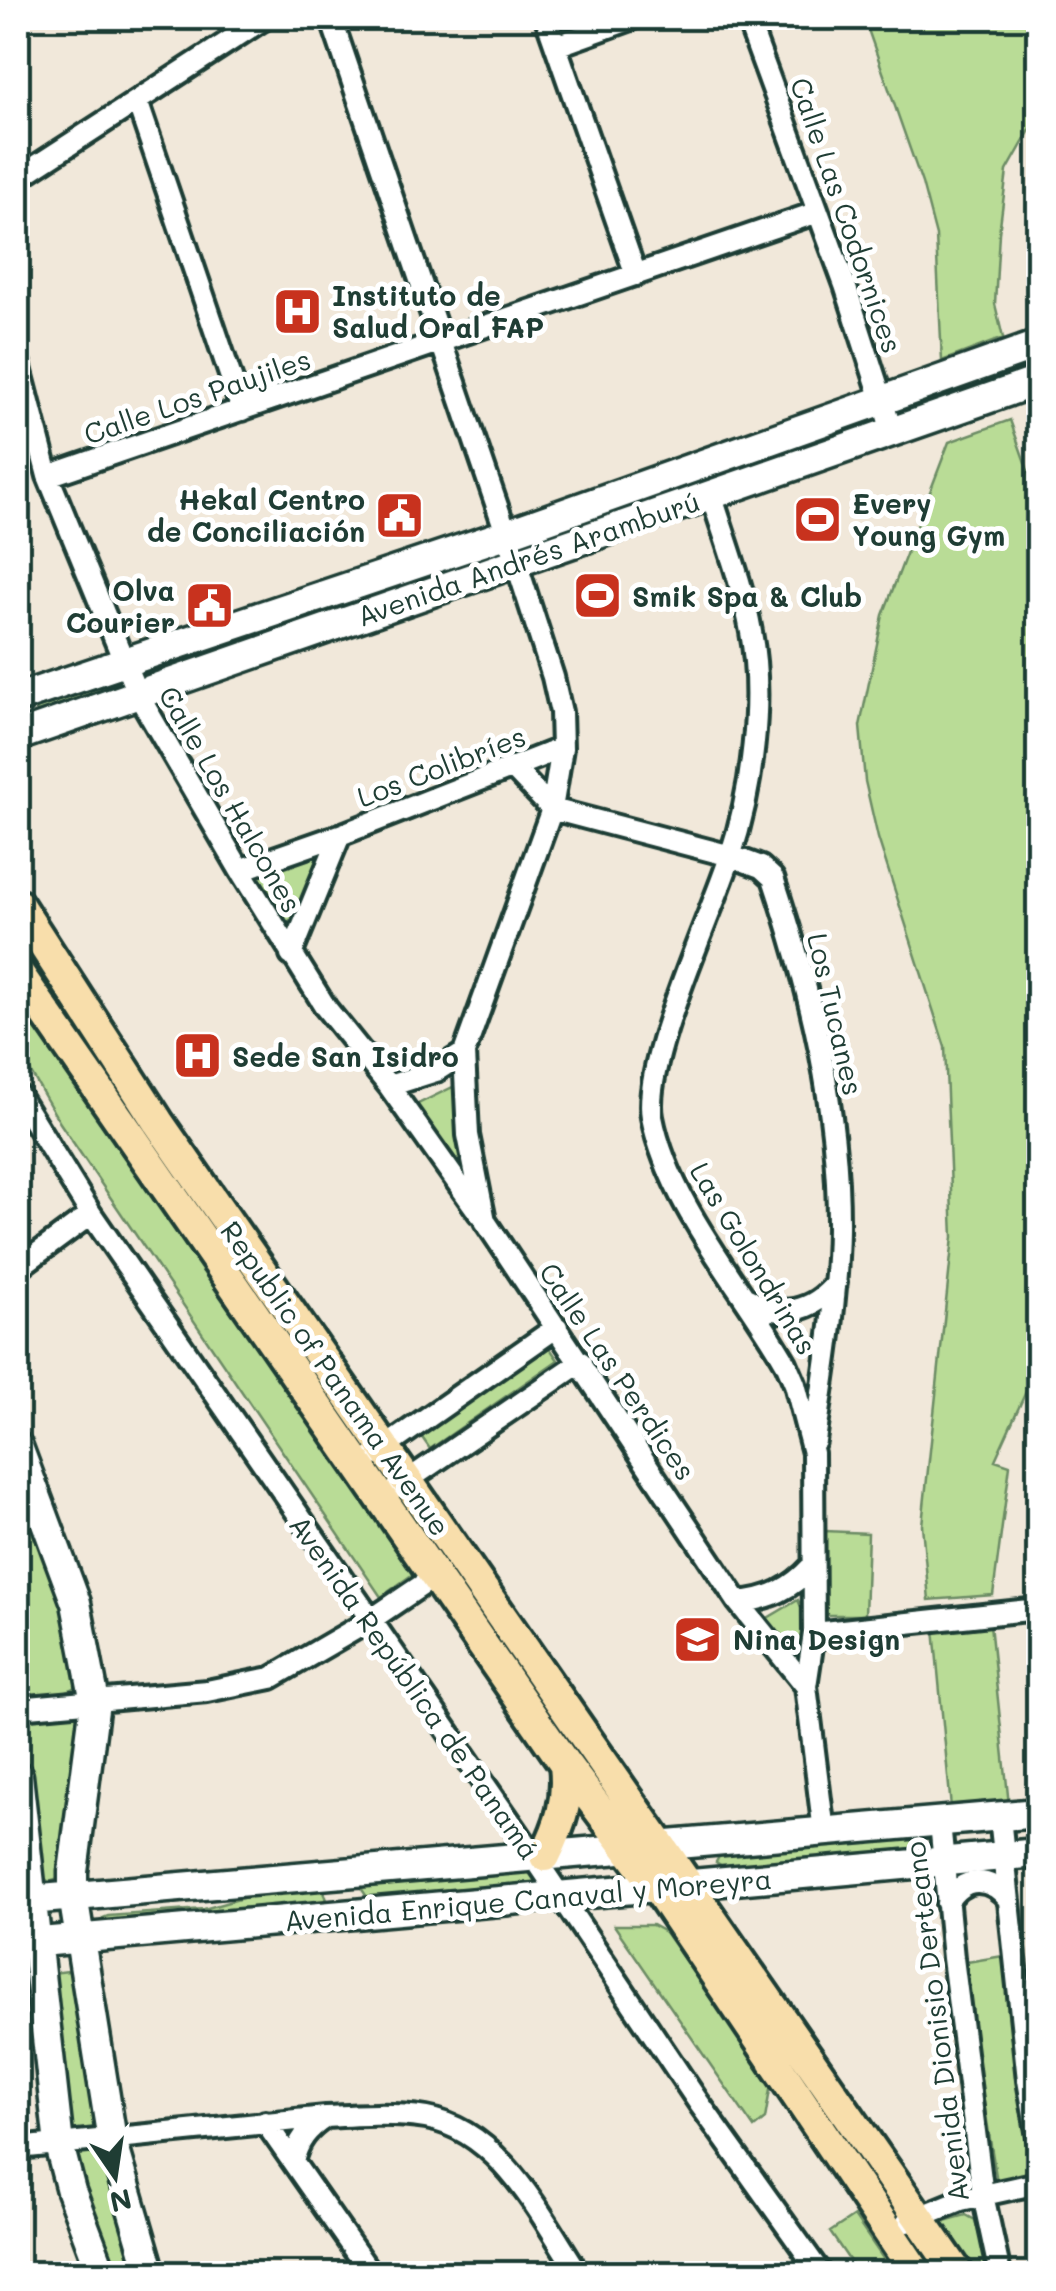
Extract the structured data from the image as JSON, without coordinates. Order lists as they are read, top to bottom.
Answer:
{
  "streets": {
    "main road": ["Avenida Andrés Aramburú", "Republic of Panama Avenue", "Avenida Enrique Canaval y Moreyra"],
    "street": [
      "Calle Las Codornices",
      "Calle Los Paujiles",
      "Los Colibríes",
      "Calle Los Halcones",
      "Los Tucanes",
      "Las Golondrinas",
      "Calle Las Perdices",
      "Avenida República de Panamá",
      "Avenida Dionisio Derteano"
    ]
  },
  "crossings": [
    ["Calle Las Codornices", "Calle Los Paujiles"],
    ["Calle Las Codornices", "Avenida Andrés Aramburú"],
    ["Calle Los Paujiles", "Calle Los Halcones"],
    ["Calle Los Paujiles", "Calle Las Perdices"],
    ["Avenida Andrés Aramburú", "Calle Los Halcones"],
    ["Avenida Andrés Aramburú", "Las Golondrinas"],
    ["Avenida Andrés Aramburú", "Calle Las Perdices"],
    ["Los Colibríes", "Calle Los Halcones"],
    ["Los Colibríes", "Calle Las Perdices"],
    ["Calle Los Halcones", "Calle Las Perdices"],
    ["Los Tucanes", "Las Golondrinas"],
    ["Los Tucanes", "Calle Las Perdices"],
    ["Las Golondrinas", "Calle Las Perdices"],
    ["Las Golondrinas", "Avenida Enrique Canaval y Moreyra"],
    ["Republic of Panama Avenue", "Avenida Enrique Canaval y Moreyra"],
    ["Avenida República de Panamá", "Avenida Enrique Canaval y Moreyra"],
    ["Avenida Enrique Canaval y Moreyra", "Avenida Dionisio Derteano"]
  ],
  "places": {
    "hospital": ["Instituto de Salud Oral FAP", "Sede San Isidro"],
    "public building": ["Hekal Centro de Conciliación", "Olva Courier"],
    "sports": ["Every Young Gym", "Smik Spa & Club"],
    "school or university": ["Nina Design"]
  },
  "north": "bottom"
}
